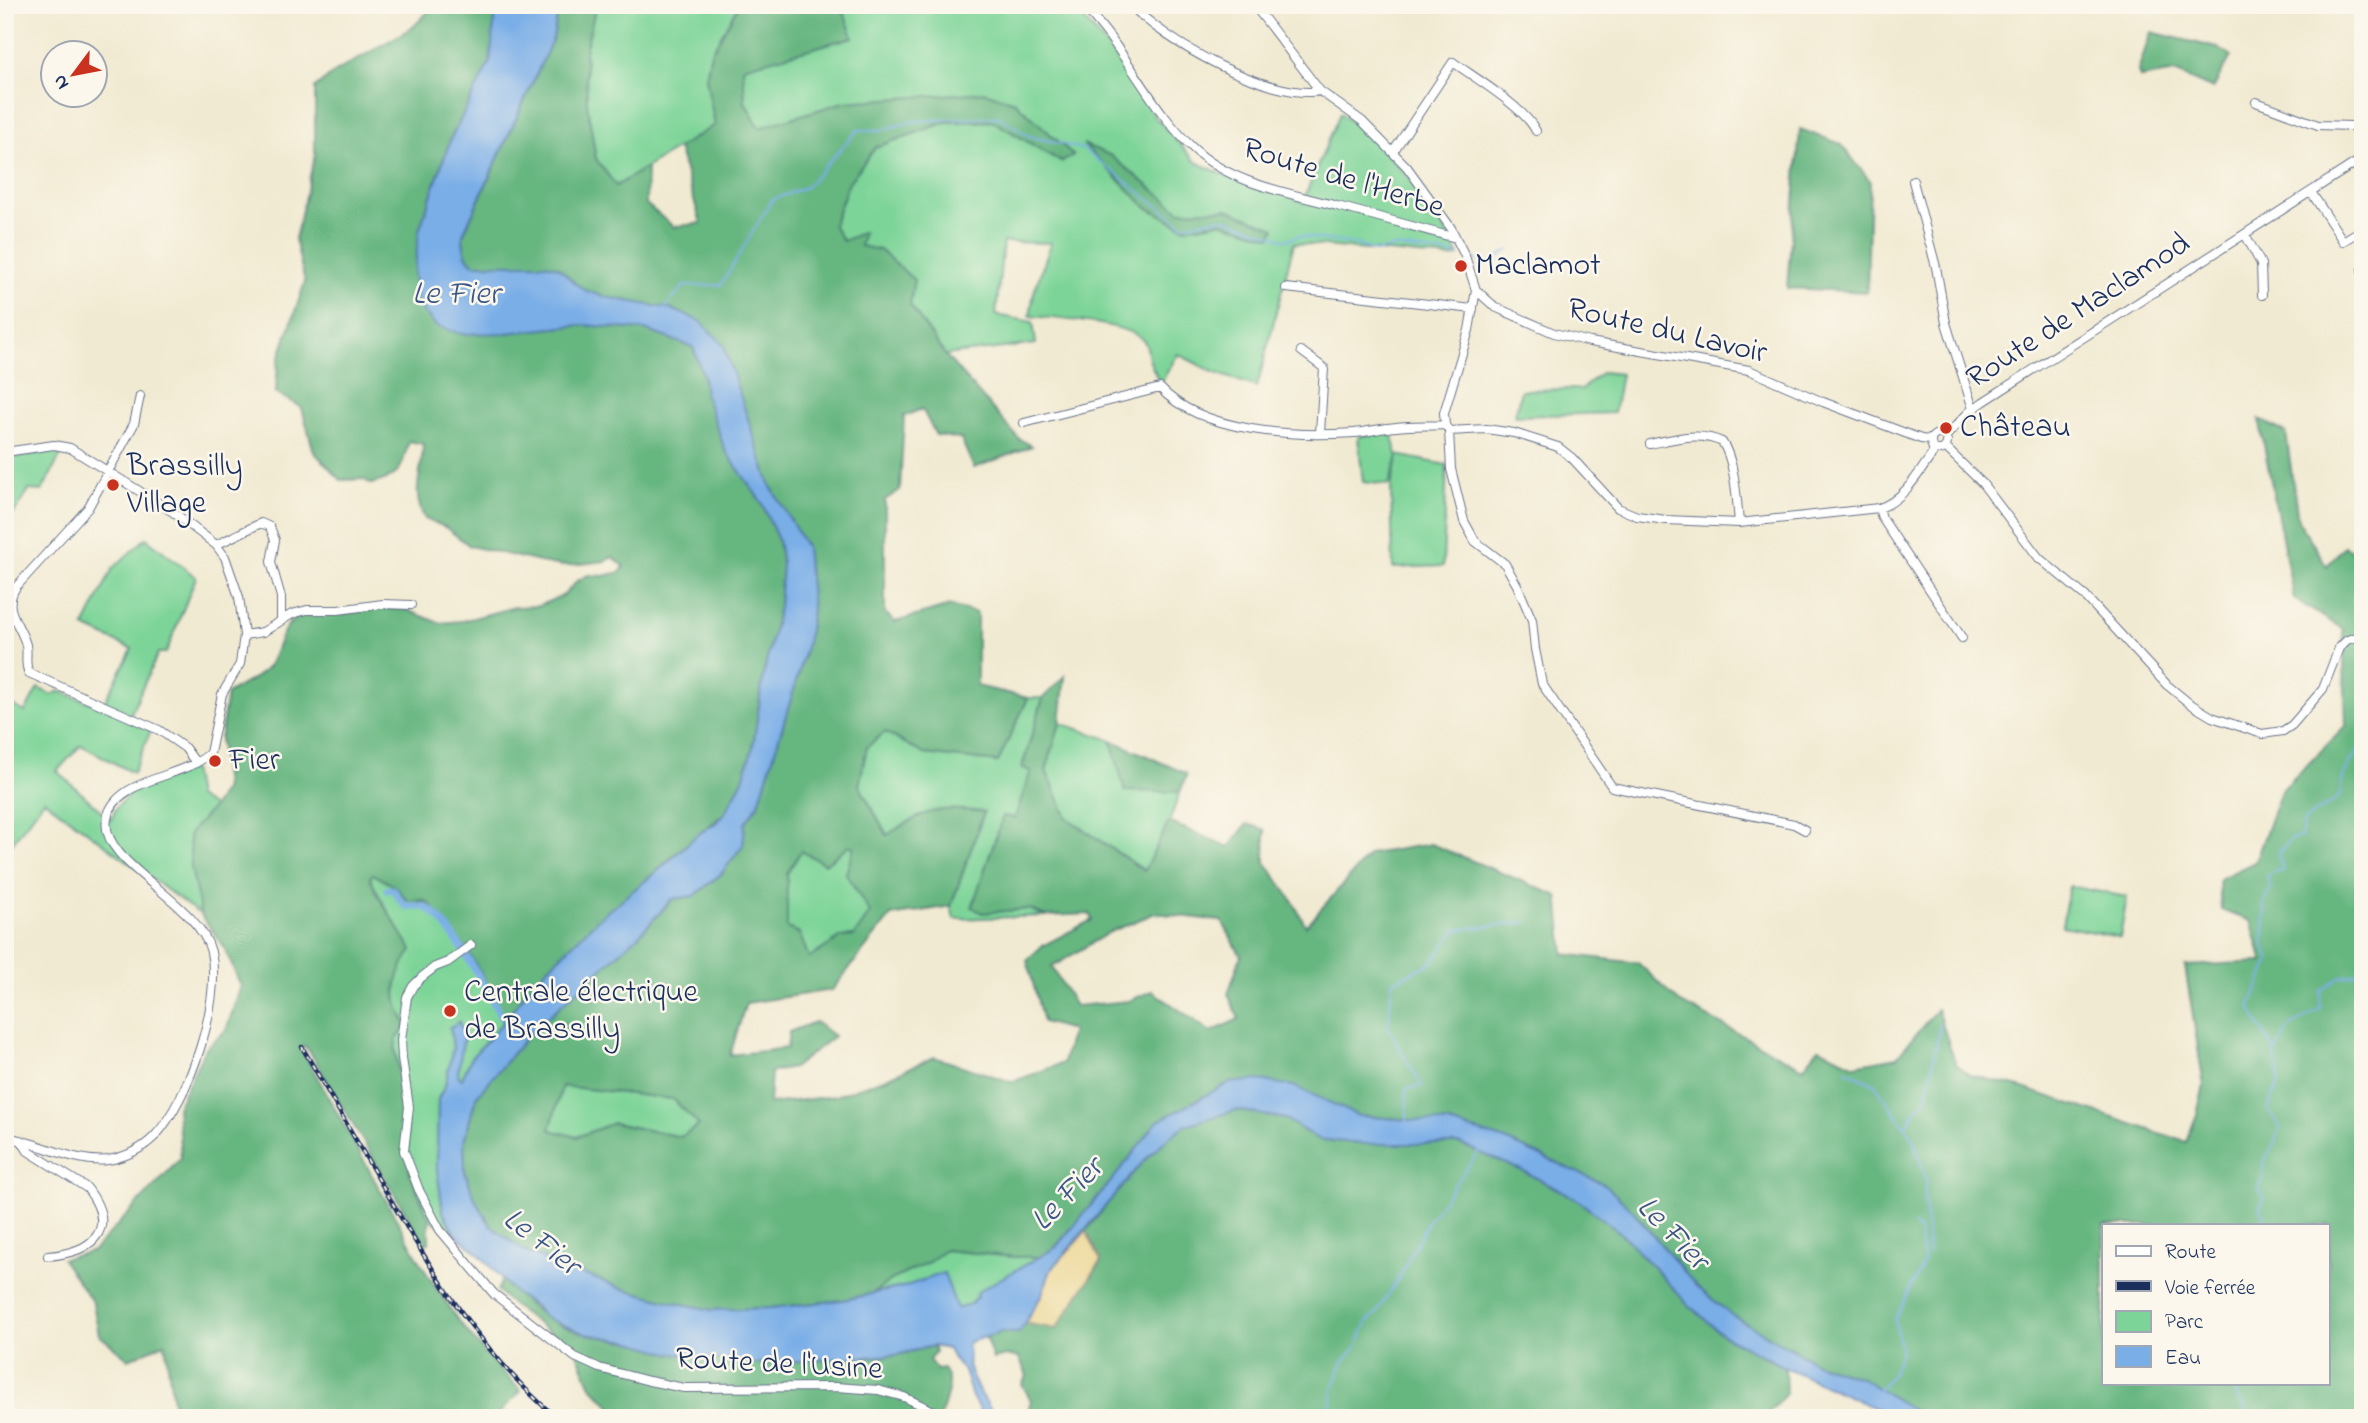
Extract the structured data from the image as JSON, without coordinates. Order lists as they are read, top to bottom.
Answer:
{
  "streets": {
    "street": [
      "Route de l'Herbe",
      "Route de Maclamod",
      "Route du Lavoir",
      "Route de l'Usine"
    ]
  },
  "crossings": [
    ["Route de Maclamod", "Route du Lavoir"]
  ],
  "water": ["Le Fier"],
  "places": [
    "Maclamot",
    "Château",
    "Brassilly Village",
    "Fier",
    "Centrale électrique de Brassilly"
  ],
  "legend": [
    "Route",
    "Voie ferrée",
    "Parc",
    "Eau"
  ],
  "north": "bottom left"
}
